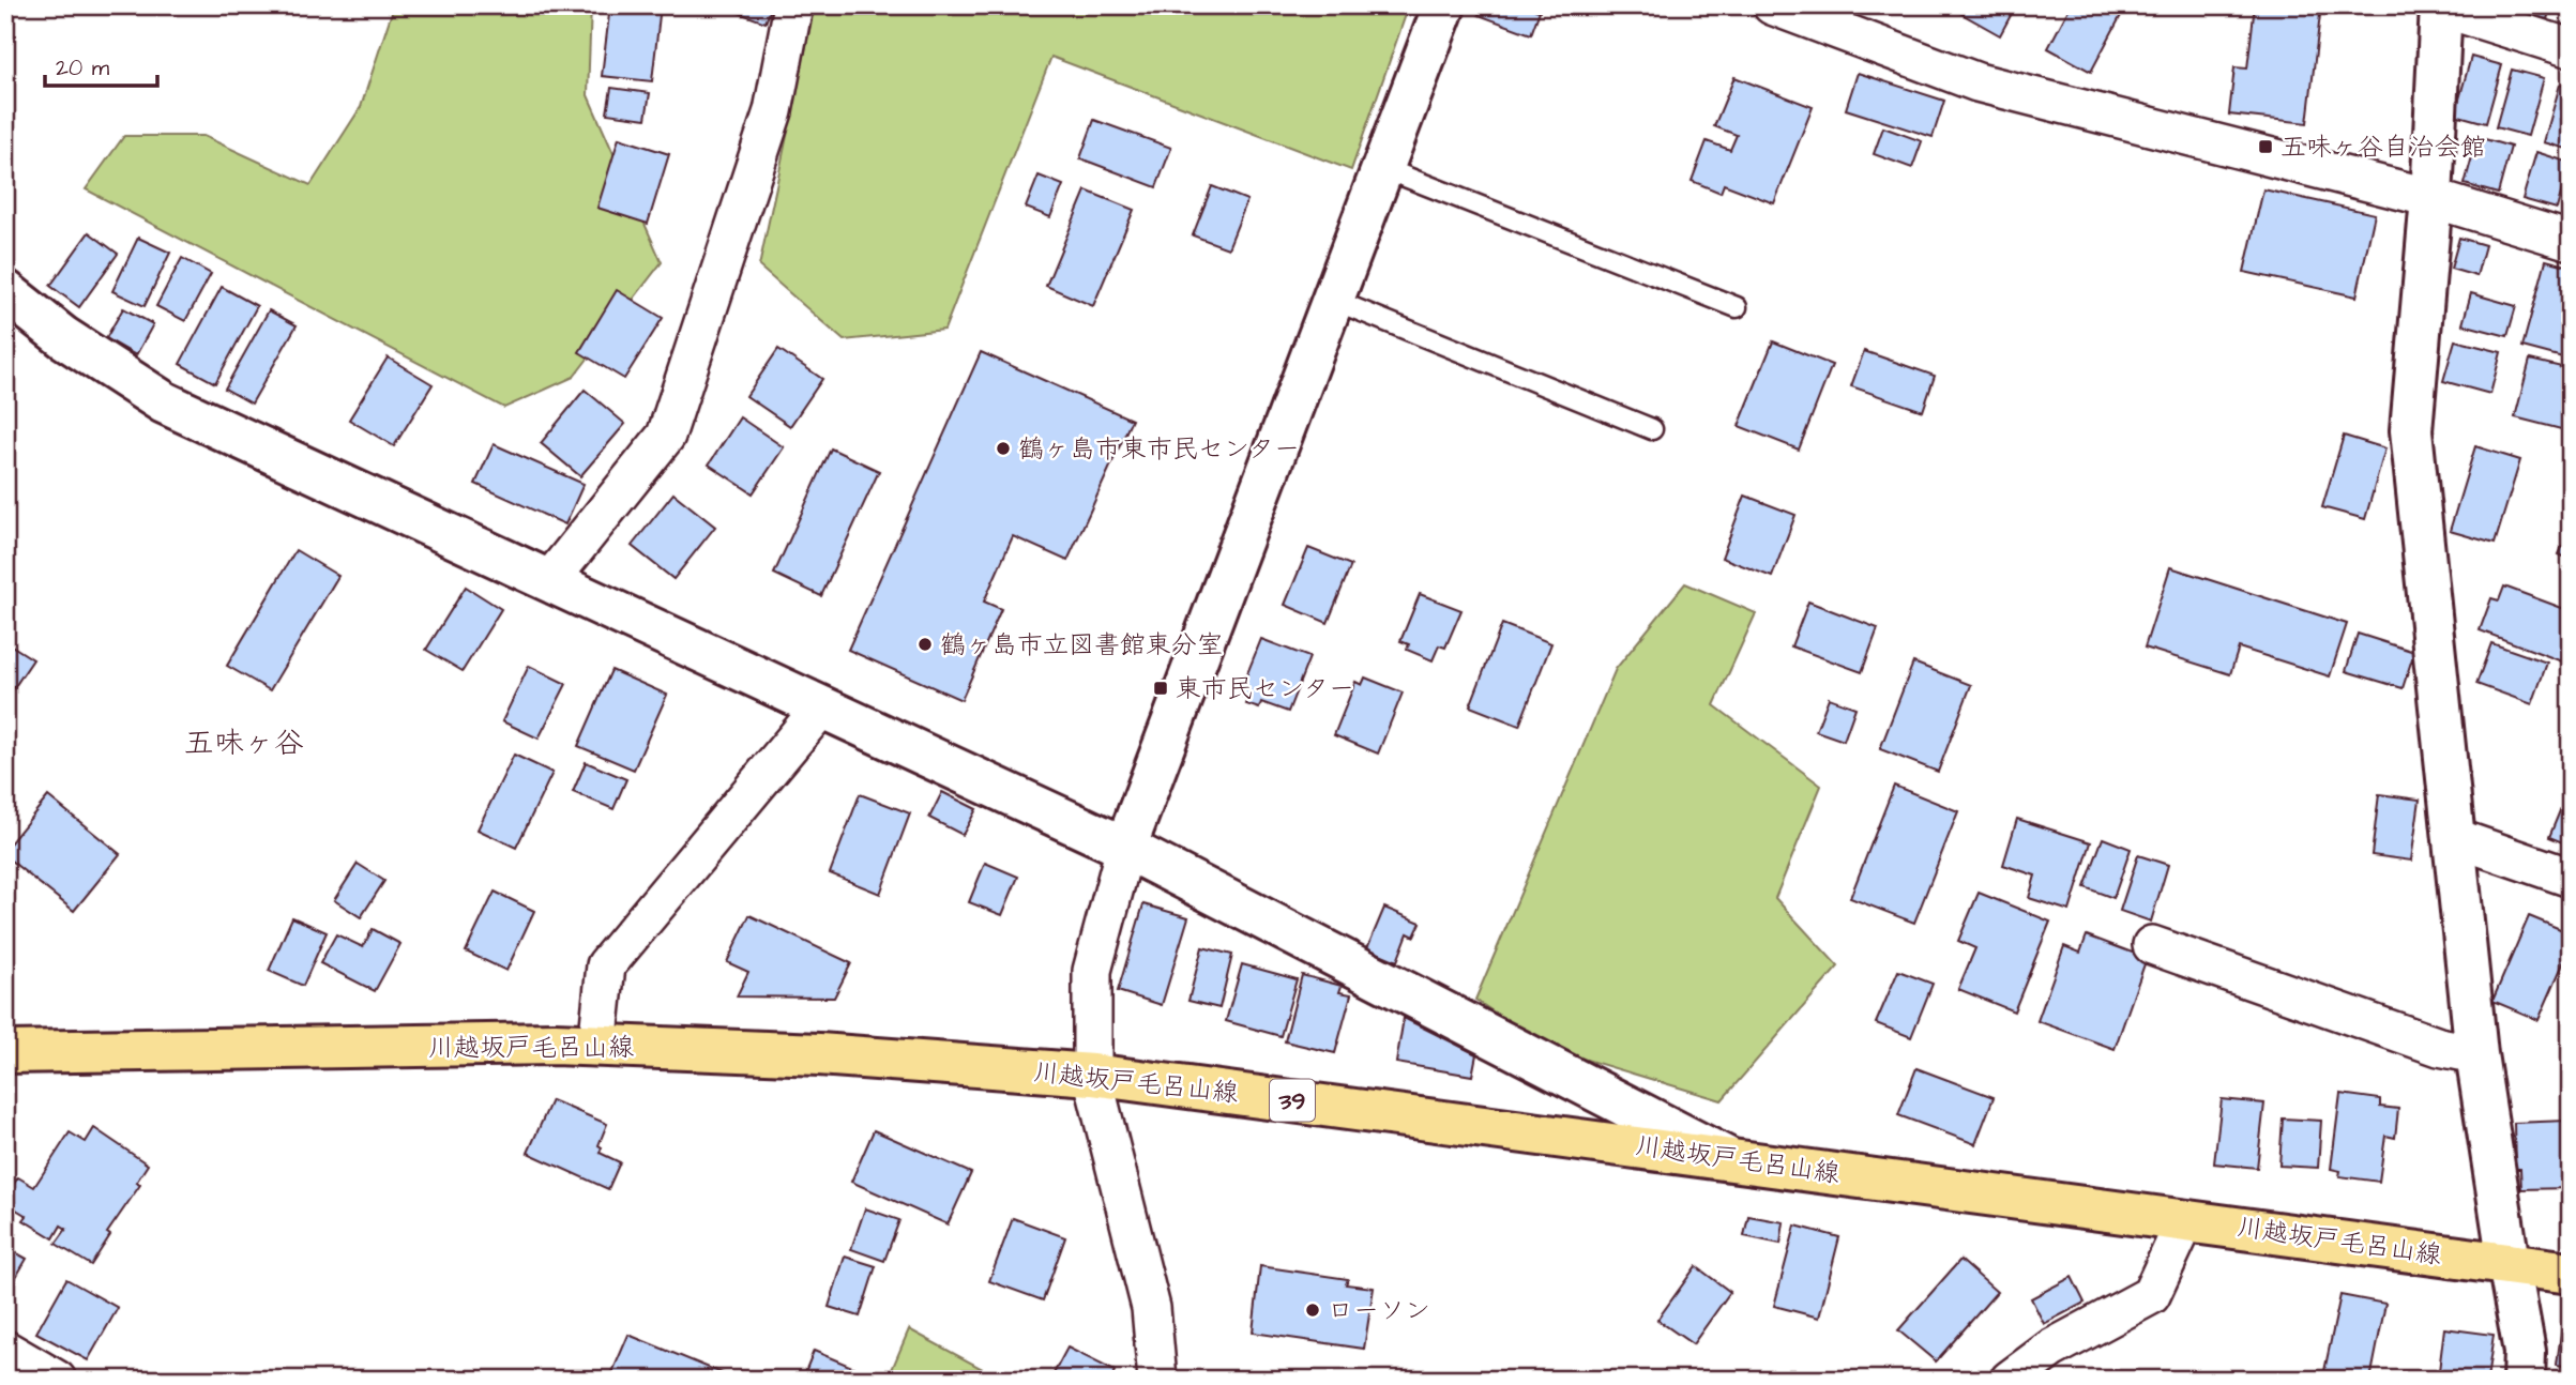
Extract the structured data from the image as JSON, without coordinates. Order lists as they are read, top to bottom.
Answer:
{
  "streets": {
    "main road": ["川越坂戸毛呂山線", "39"]
  },
  "districts": ["五味ヶ谷"],
  "places": {
    "transit": ["五味ヶ谷自治会館", "東市民センター"],
    "other": ["鶴ヶ島市東市民センター", "鶴ヶ島市立図書館東分室", "ローソン"]
  },
  "scale_bar": "20 m"
}
